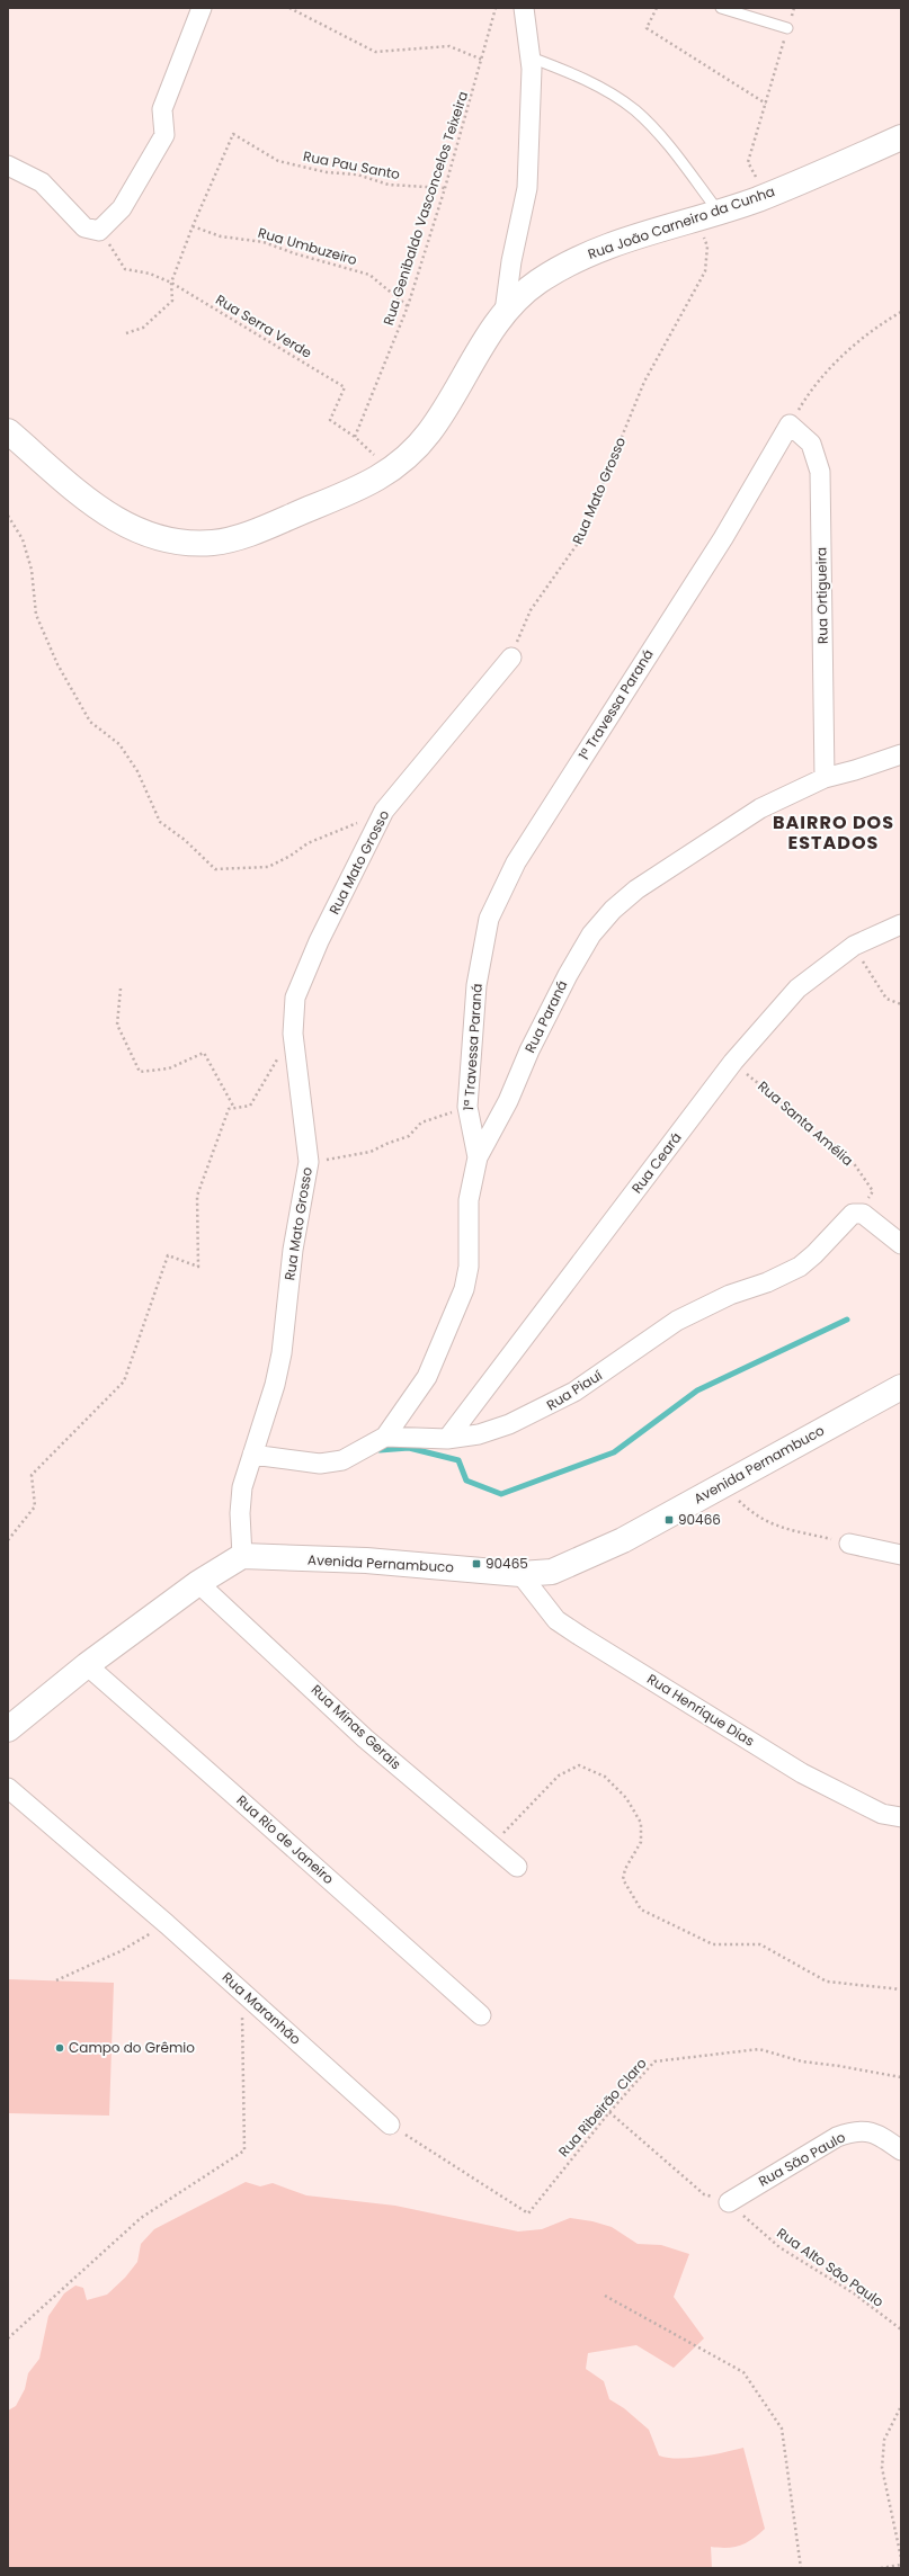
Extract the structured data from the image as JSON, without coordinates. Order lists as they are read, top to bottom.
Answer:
{
  "streets": {
    "street": [
      "Rua João Carneiro da Cunha",
      "Rua Mato Grosso",
      "Rua Ortigueira",
      "1ª Travessa Paraná",
      "Rua Paraná",
      "Rua Ceará",
      "Rua Piauí",
      "Avenida Pernambuco",
      "Rua Henrique Dias",
      "Rua Minas Gerais",
      "Rua Rio de Janeiro",
      "Rua Maranhão",
      "Rua São Paulo"
    ],
    "path": [
      "Rua Pau Santo",
      "Rua Genibaldo Vasconcelos Teixeira",
      "Rua Umbuzeiro",
      "Rua Serra Verde",
      "Rua Santa Amélia",
      "Rua Ribeirão Claro",
      "Rua Alto São Paulo"
    ]
  },
  "crossings": [
    ["Rua Pau Santo", "Rua Genibaldo Vasconcelos Teixeira"],
    ["Rua Pau Santo", "Rua Umbuzeiro"],
    ["Rua Genibaldo Vasconcelos Teixeira", "Rua Umbuzeiro"],
    ["Rua Genibaldo Vasconcelos Teixeira", "Rua Serra Verde"],
    ["Rua João Carneiro da Cunha", "Rua Mato Grosso"],
    ["Rua Mato Grosso", "Avenida Pernambuco"],
    ["Rua Ortigueira", "1ª Travessa Paraná"],
    ["Rua Ortigueira", "Rua Paraná"],
    ["1ª Travessa Paraná", "Rua Paraná"],
    ["Rua Paraná", "Rua Piauí"],
    ["Rua Santa Amélia", "Rua Ceará"],
    ["Rua Santa Amélia", "Rua Piauí"],
    ["Rua Ceará", "Rua Piauí"],
    ["Avenida Pernambuco", "Rua Henrique Dias"],
    ["Rua Maranhão", "Rua Ribeirão Claro"],
    ["Rua São Paulo", "Rua Alto São Paulo"]
  ],
  "districts": ["BAIRRO DOS ESTADOS"],
  "places": {
    "transit": ["90466", "90465"],
    "other": ["Campo do Grêmio"]
  }
}
